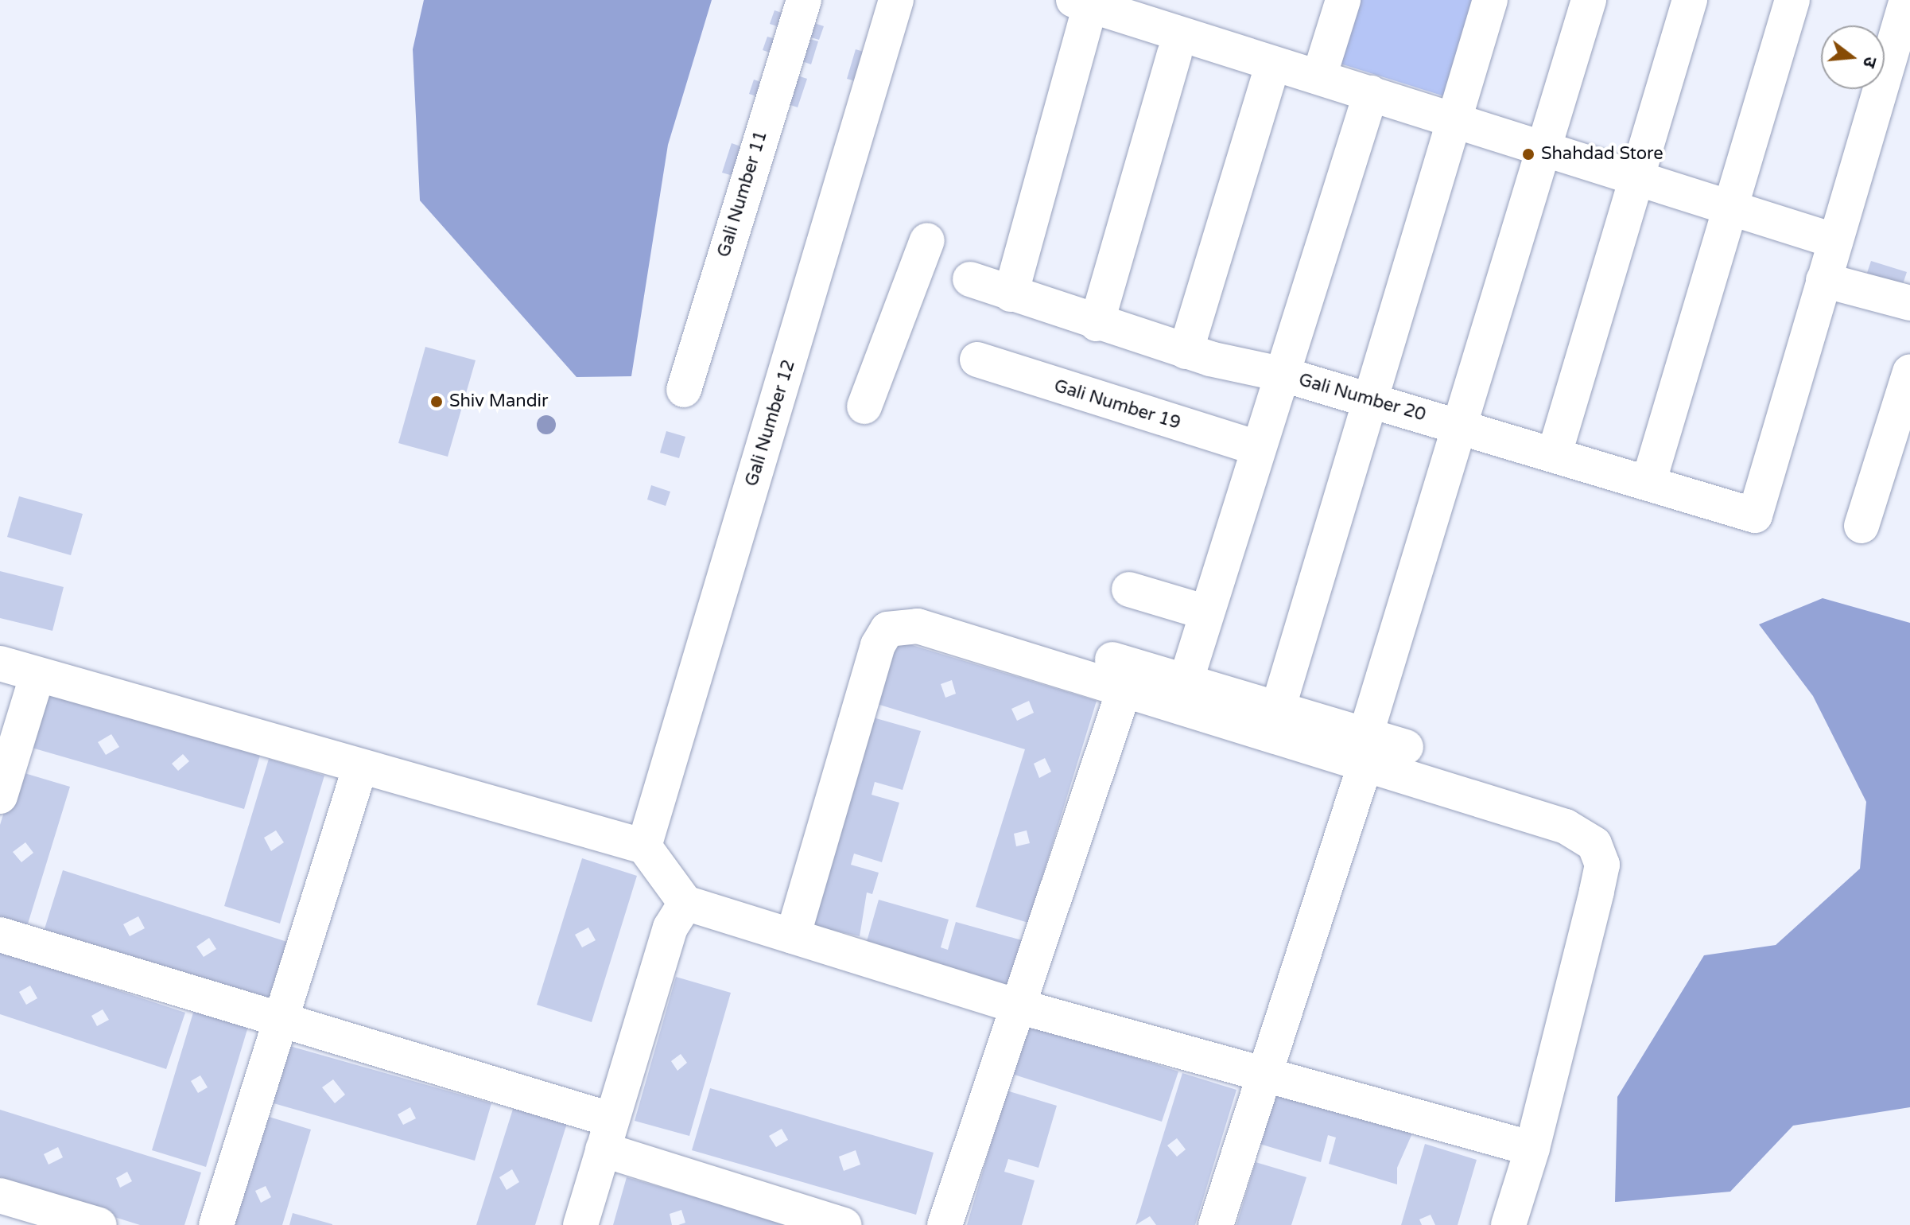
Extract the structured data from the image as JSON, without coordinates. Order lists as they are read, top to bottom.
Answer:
{
  "streets": {
    "street": [
      "Gali Number 11",
      "Gali Number 20",
      "Gali Number 19",
      "Gali Number 12"
    ]
  },
  "places": ["Shahdad Store", "Shiv Mandir"],
  "north": "right"
}
